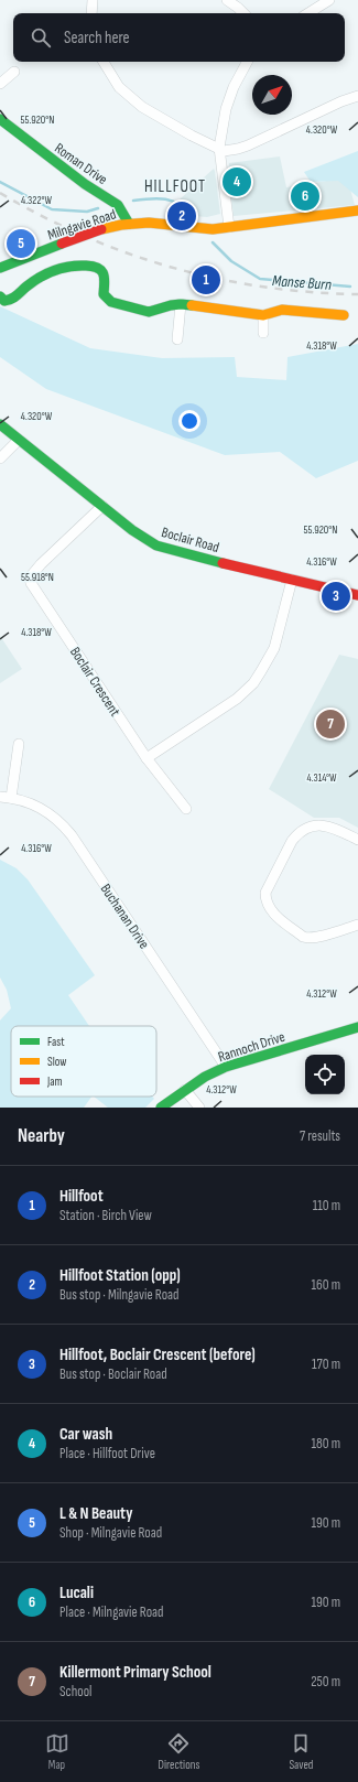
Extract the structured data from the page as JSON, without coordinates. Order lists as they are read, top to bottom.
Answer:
{
  "streets": {
    "main road": [
      "Roman Drive",
      "Milngavie Road",
      "Boclair Road",
      "Rannoch Drive"
    ],
    "street": ["Boclair Crescent", "Buchanan Drive"]
  },
  "crossings": [
    ["Roman Drive", "Milngavie Road"],
    ["Boclair Road", "Boclair Crescent"],
    ["Buchanan Drive", "Rannoch Drive"]
  ],
  "districts": ["HILLFOOT"],
  "water": ["Manse Burn"],
  "legend": ["Fast", "Slow", "Jam"],
  "north": "top right",
  "page": {
    "search": "Search here",
    "pins": [
      "4",
      "6",
      "2",
      "5",
      "1",
      "3",
      "7"
    ],
    "heading": ["Nearby", "7 results"],
    "list": [
      {
        "mark": "1",
        "name": "Hillfoot",
        "note": "Station · Birch View",
        "value": "110 m"
      },
      {
        "mark": "2",
        "name": "Hillfoot Station (opp)",
        "note": "Bus stop · Milngavie Road",
        "value": "160 m"
      },
      {
        "mark": "3",
        "name": "Hillfoot, Boclair Crescent (before)",
        "note": "Bus stop · Boclair Road",
        "value": "170 m"
      },
      {
        "mark": "4",
        "name": "Car wash",
        "note": "Place · Hillfoot Drive",
        "value": "180 m"
      },
      {
        "mark": "5",
        "name": "L & N Beauty",
        "note": "Shop · Milngavie Road",
        "value": "190 m"
      },
      {
        "mark": "6",
        "name": "Lucali",
        "note": "Place · Milngavie Road",
        "value": "190 m"
      },
      {
        "mark": "7",
        "name": "Killermont Primary School",
        "note": "School",
        "value": "250 m"
      }
    ],
    "nav": ["Map", "Directions", "Saved"]
  },
  "coordinates": [
    "55.920°N",
    "4.320°W",
    "4.322°W",
    "4.318°W",
    "4.316°W",
    "55.918°N",
    "4.314°W",
    "4.312°W"
  ]
}
